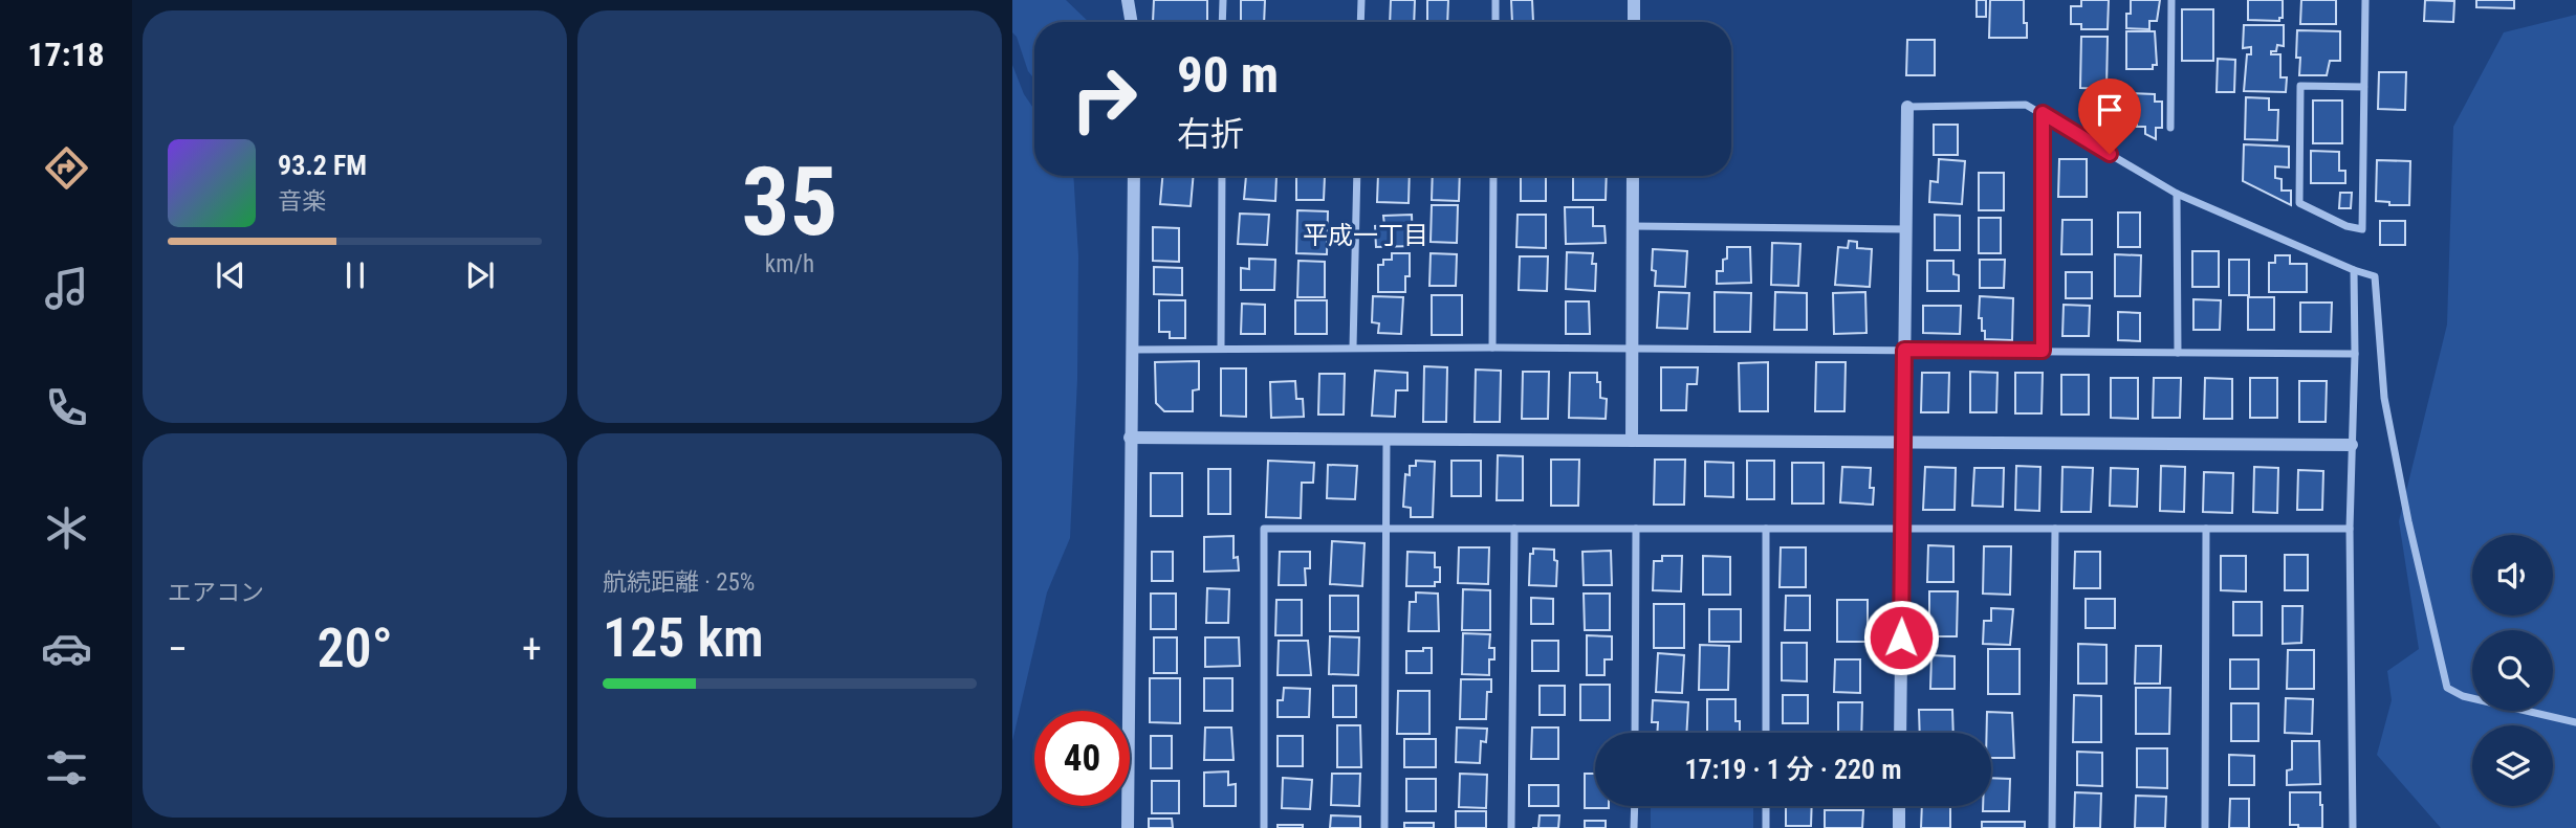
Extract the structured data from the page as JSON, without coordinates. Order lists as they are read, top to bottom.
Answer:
{
  "districts": ["平成一丁目"],
  "page": {
    "tabs": "17:18",
    "tile": [
      ["35", "km/h"],
      "エアコン",
      ["航続距離 · 25%", "125 km"]
    ],
    "turn": ["90 m", "右折"],
    "song": ["93.2 FM", "音楽"],
    "heat": ["−", "20°", "+"],
    "limit": "40",
    "trip": "17:19 · 1 分 · 220 m"
  }
}
